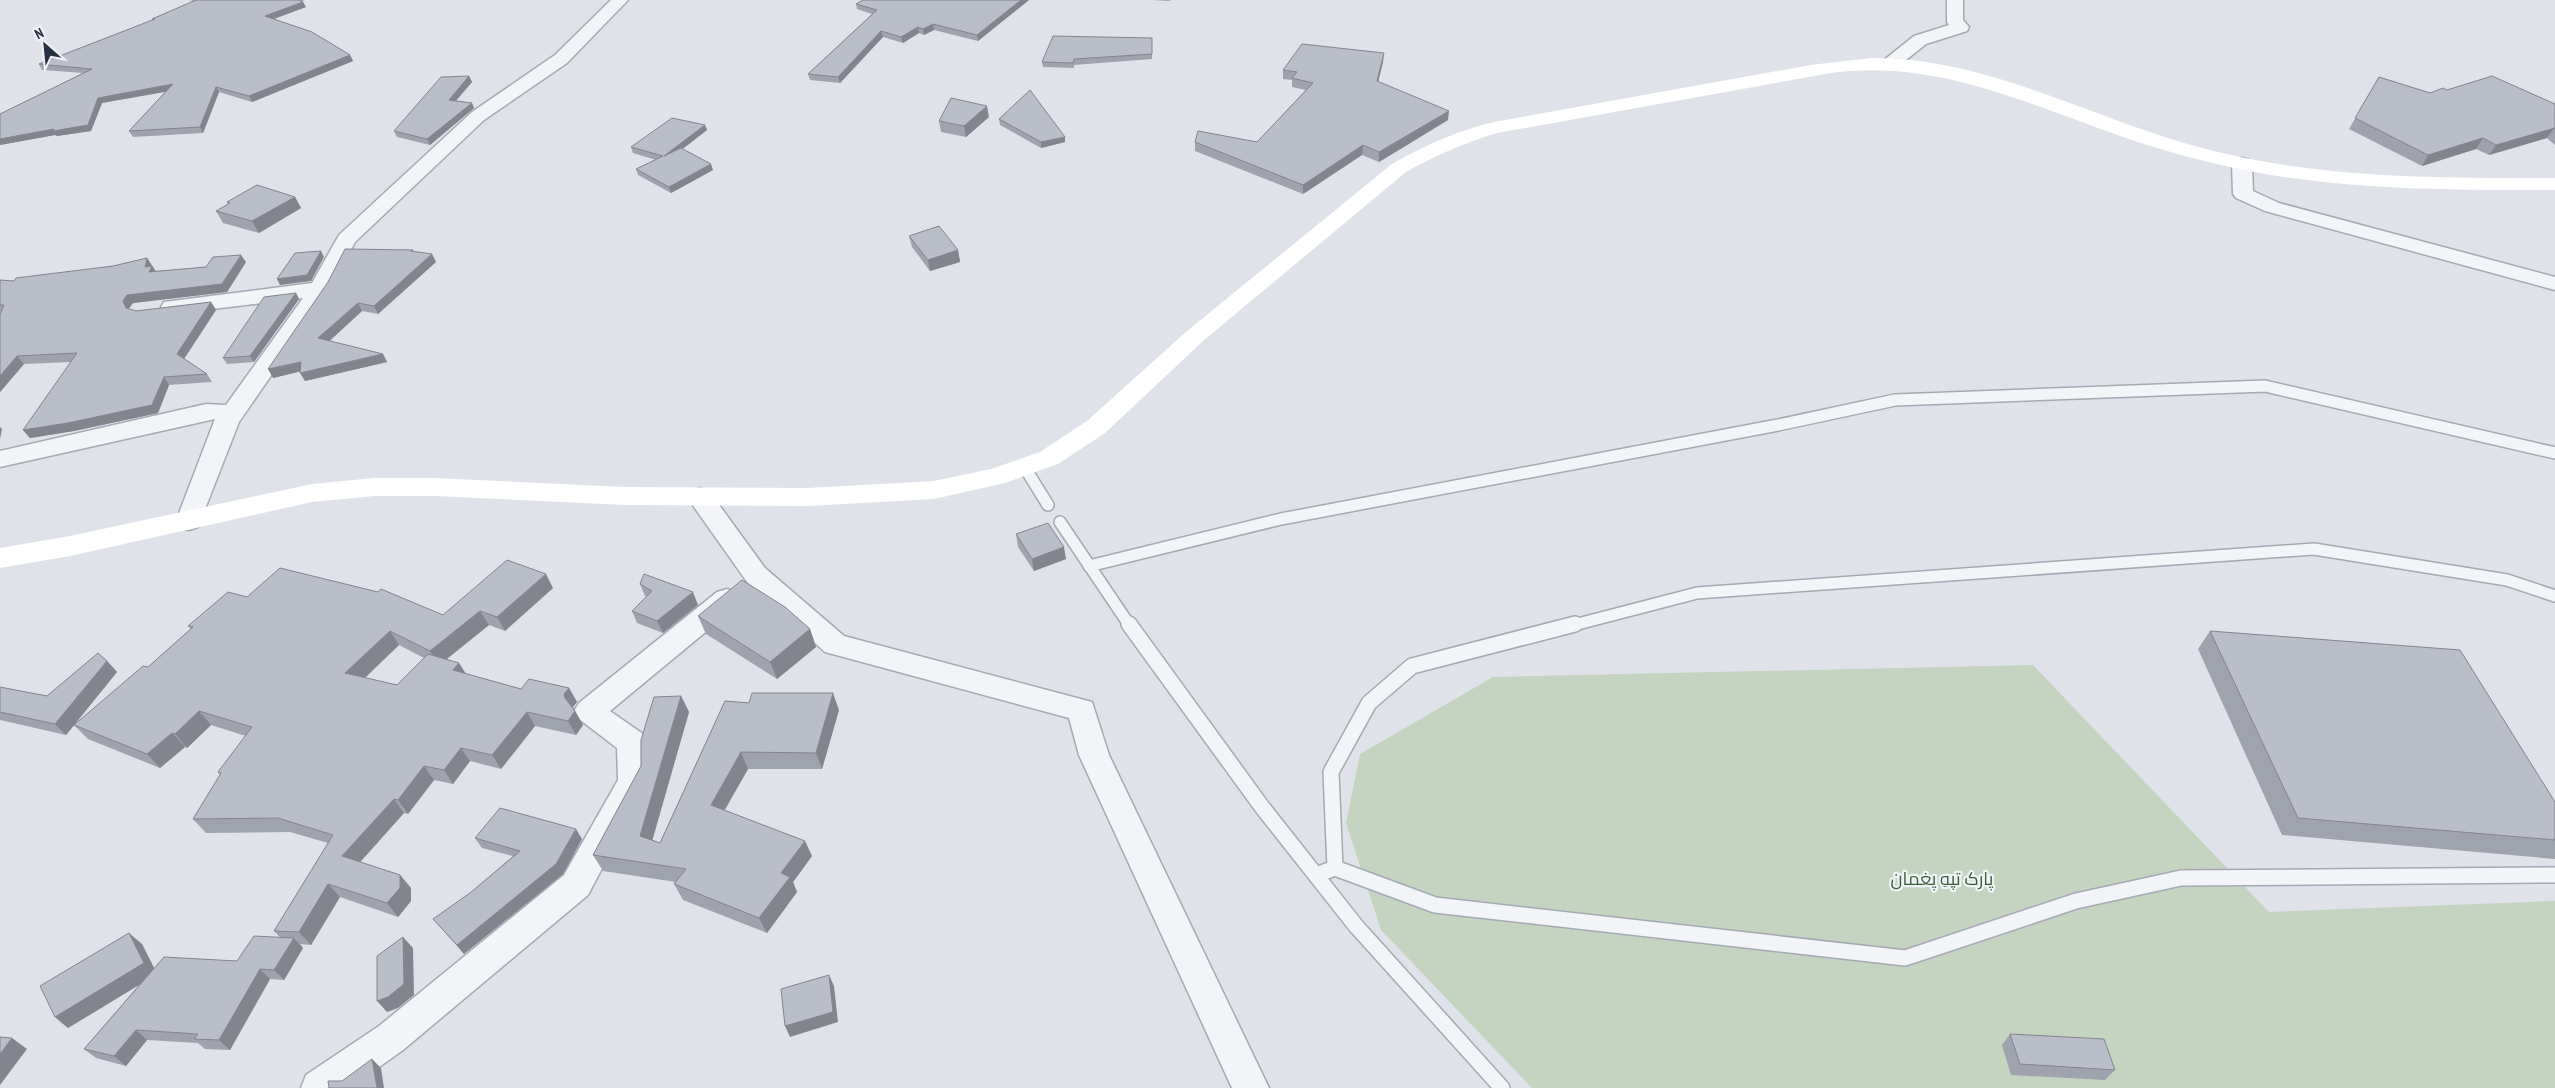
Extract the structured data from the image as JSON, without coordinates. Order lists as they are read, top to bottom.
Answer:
{
  "parks": ["پارک تپهِ پغمان"],
  "north": "top left"
}
